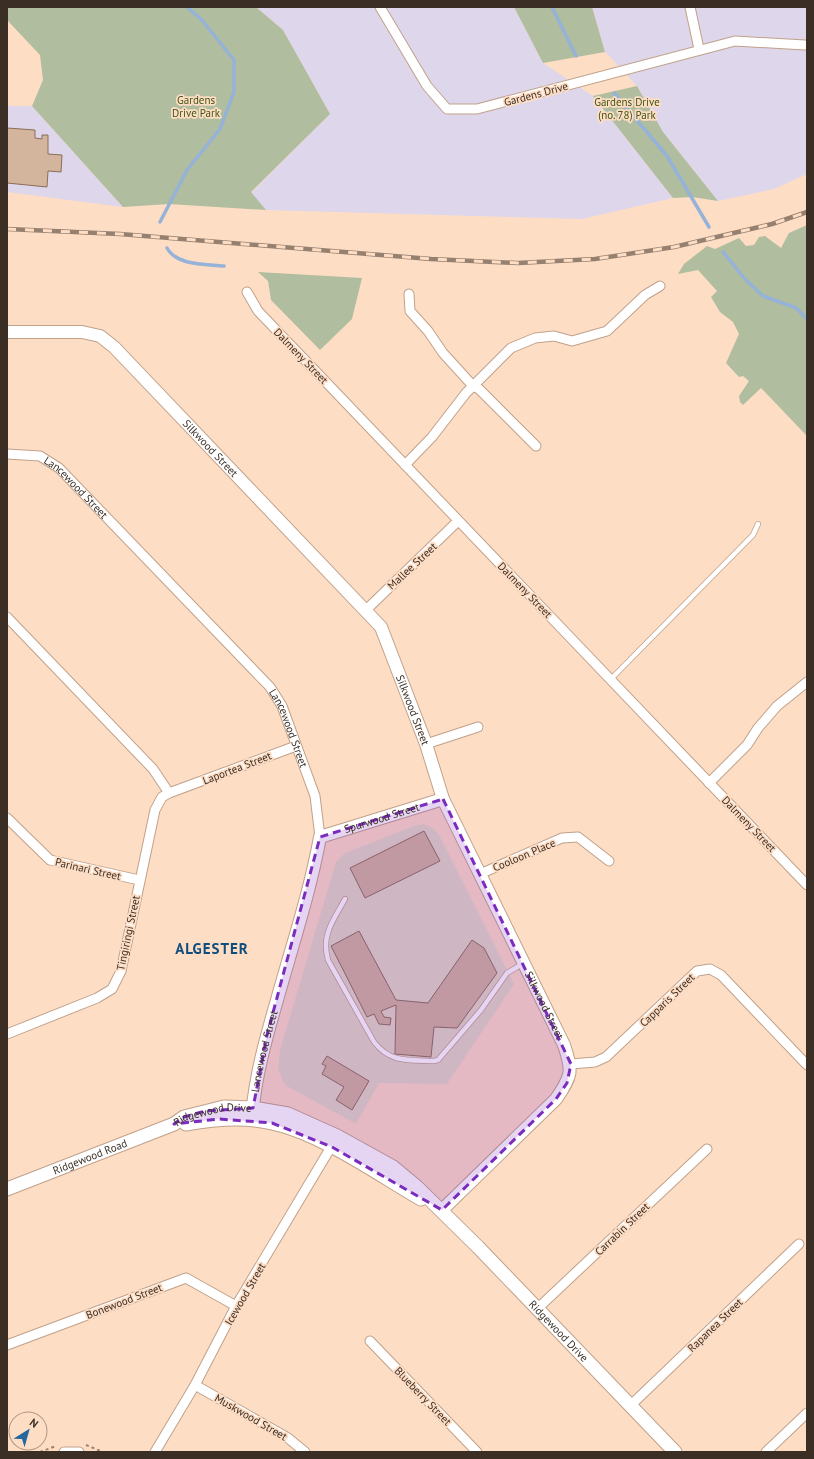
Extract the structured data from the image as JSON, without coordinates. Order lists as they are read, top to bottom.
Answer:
{
  "streets": {
    "main road": ["Ridgewood Drive", "Ridgewood Road"],
    "street": [
      "Gardens Drive",
      "Dalmeny Street",
      "Silkwood Street",
      "Lancewood Street",
      "Mallee Street",
      "Laportea Street",
      "Spurwood Street",
      "Cooloon Place",
      "Parinari Street",
      "Tingiringi Street",
      "Capparis Street",
      "Carrabin Street",
      "Icewood Street",
      "Bonewood Street",
      "Rapanea Street",
      "Blueberry Street",
      "Muskwood Street"
    ]
  },
  "crossings": [
    ["Dalmeny Street", "Mallee Street"],
    ["Silkwood Street", "Mallee Street"],
    ["Silkwood Street", "Spurwood Street"],
    ["Silkwood Street", "Cooloon Place"],
    ["Silkwood Street", "Capparis Street"],
    ["Lancewood Street", "Laportea Street"],
    ["Lancewood Street", "Spurwood Street"],
    ["Lancewood Street", "Ridgewood Drive"],
    ["Laportea Street", "Tingiringi Street"],
    ["Parinari Street", "Tingiringi Street"],
    ["Ridgewood Drive", "Ridgewood Road"],
    ["Ridgewood Drive", "Carrabin Street"],
    ["Ridgewood Drive", "Icewood Street"],
    ["Ridgewood Drive", "Rapanea Street"],
    ["Icewood Street", "Bonewood Street"],
    ["Icewood Street", "Muskwood Street"]
  ],
  "districts": ["ALGESTER"],
  "parks": ["Gardens Drive Park", "Gardens Drive (no. 78) Park"],
  "north": "top right"
}
